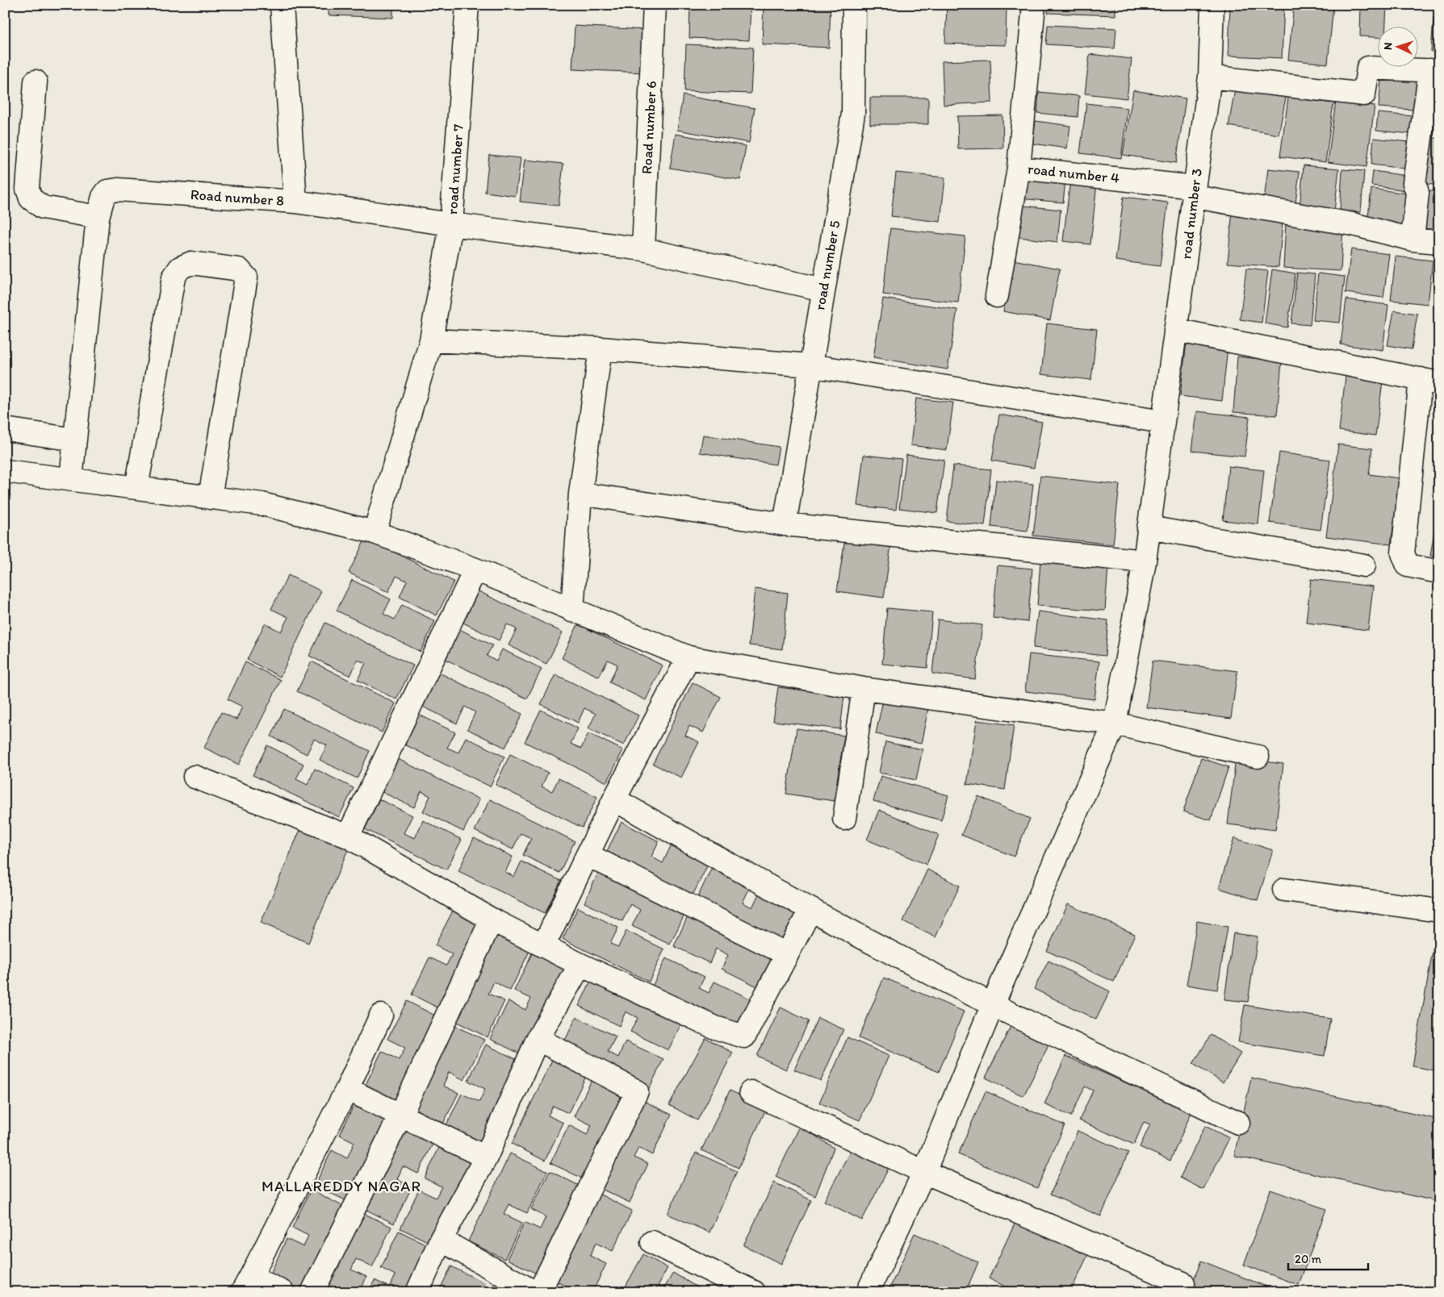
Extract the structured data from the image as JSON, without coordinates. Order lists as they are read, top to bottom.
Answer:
{
  "streets": {
    "street": [
      "Road number 6",
      "road number 7",
      "road number 4",
      "Road number 8",
      "road number 3",
      "road number 5"
    ]
  },
  "crossings": [
    ["road number 7", "Road number 8"],
    ["road number 4", "road number 3"]
  ],
  "districts": ["MALLAREDDY NAGAR"],
  "scale_bar": "20 m",
  "north": "left"
}
